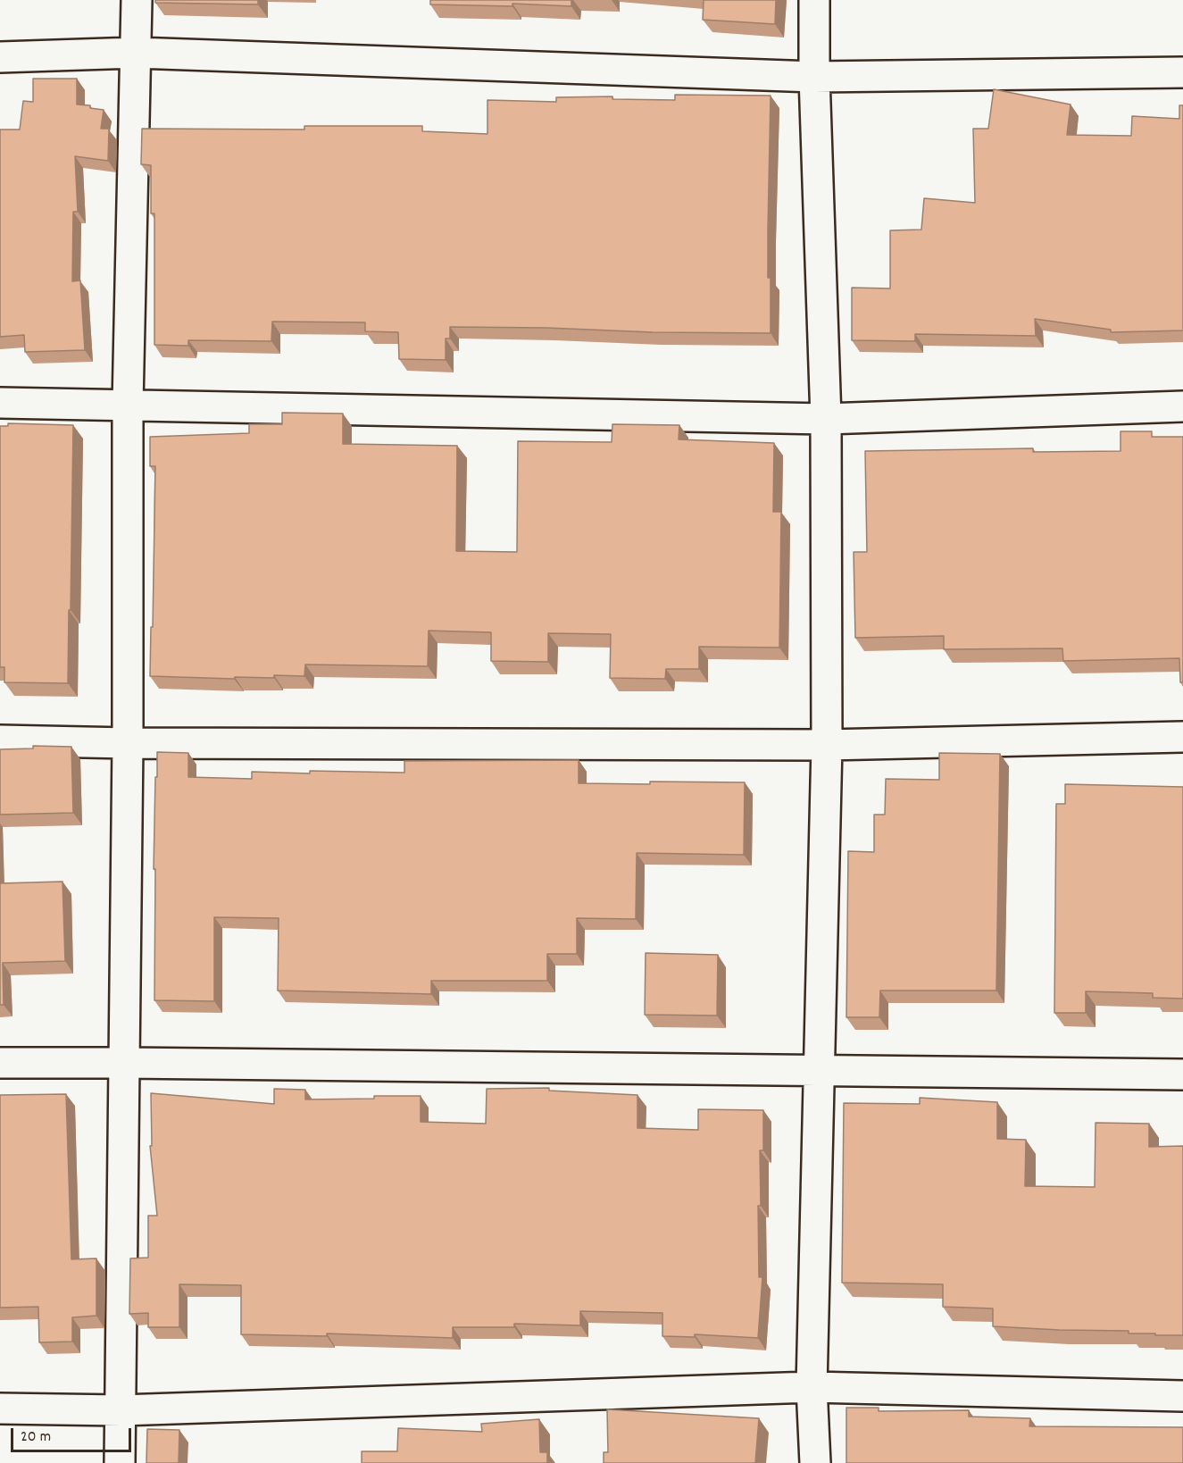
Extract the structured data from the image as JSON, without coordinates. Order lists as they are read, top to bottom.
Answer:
{
  "scale_bar": "20 m"
}
